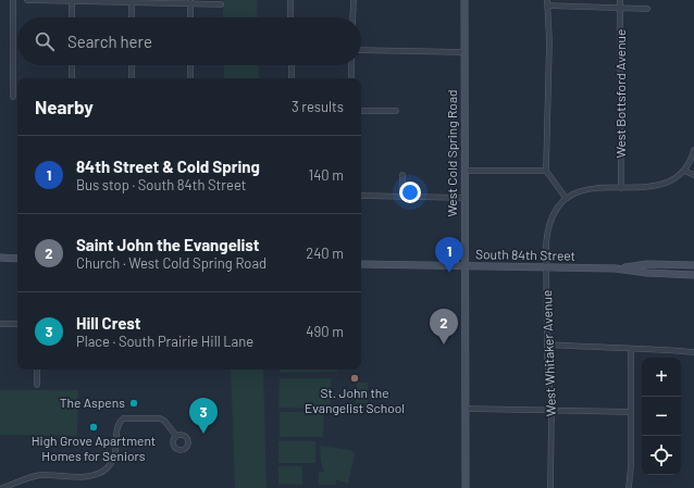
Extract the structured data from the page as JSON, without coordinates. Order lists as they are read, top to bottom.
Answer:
{
  "streets": {
    "street": [
      "West Bottsford Avenue",
      "West Cold Spring Road",
      "South 84th Street",
      "West Whitaker Avenue"
    ]
  },
  "crossings": [
    ["West Cold Spring Road", "South 84th Street"],
    ["South 84th Street", "West Whitaker Avenue"]
  ],
  "places": ["St. John the Evangelist School", "The Aspens", "High Grove Apartment Homes for Seniors"],
  "page": {
    "search": "Search here",
    "heading": ["Nearby", "3 results"],
    "list": [
      {
        "mark": "1",
        "name": "84th Street & Cold Spring",
        "note": "Bus stop · South 84th Street",
        "value": "140 m"
      },
      {
        "mark": "2",
        "name": "Saint John the Evangelist",
        "note": "Church · West Cold Spring Road",
        "value": "240 m"
      },
      {
        "mark": "3",
        "name": "Hill Crest",
        "note": "Place · South Prairie Hill Lane",
        "value": "490 m"
      }
    ],
    "pins": ["1", "2", "3"],
    "map_buttons": ["+", "−"]
  }
}
